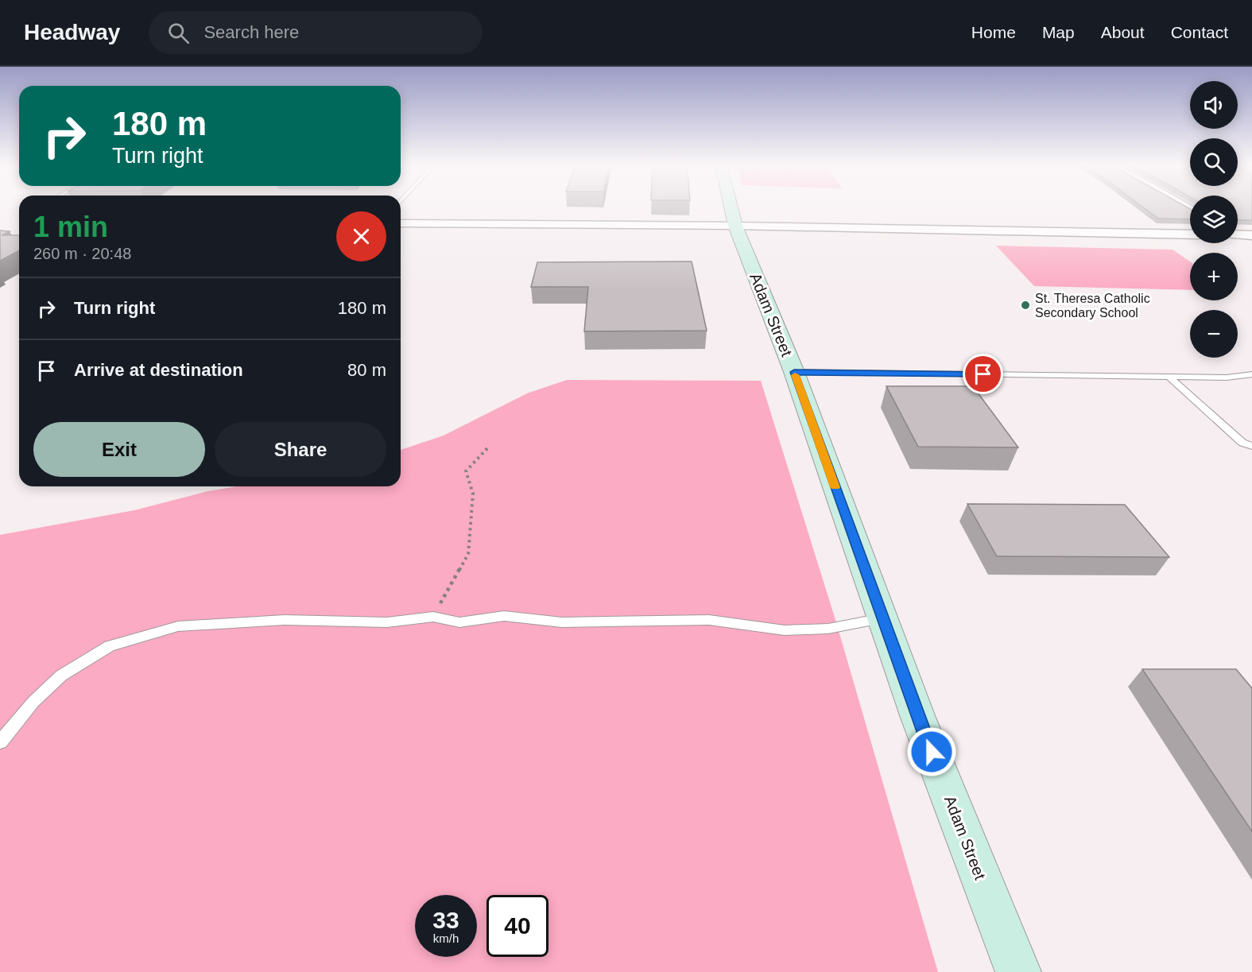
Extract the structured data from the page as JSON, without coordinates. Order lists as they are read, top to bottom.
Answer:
{
  "streets": {
    "street": ["Adam Street"]
  },
  "places": ["St. Theresa Catholic Secondary School"],
  "page": {
    "header": "Headway",
    "search": "Search here",
    "nav": [
      "Home",
      "Map",
      "About",
      "Contact"
    ],
    "map_buttons": ["+", "−"],
    "turn": ["180 m", "Turn right"],
    "heading": ["1 min", "260 m · 20:48"],
    "list": [
      {
        "name": "Turn right",
        "value": "180 m"
      },
      {
        "name": "Arrive at destination",
        "value": "80 m"
      }
    ],
    "buttons": ["Exit", "Share"],
    "speed": "33 km/h",
    "limit": "40"
  }
}
